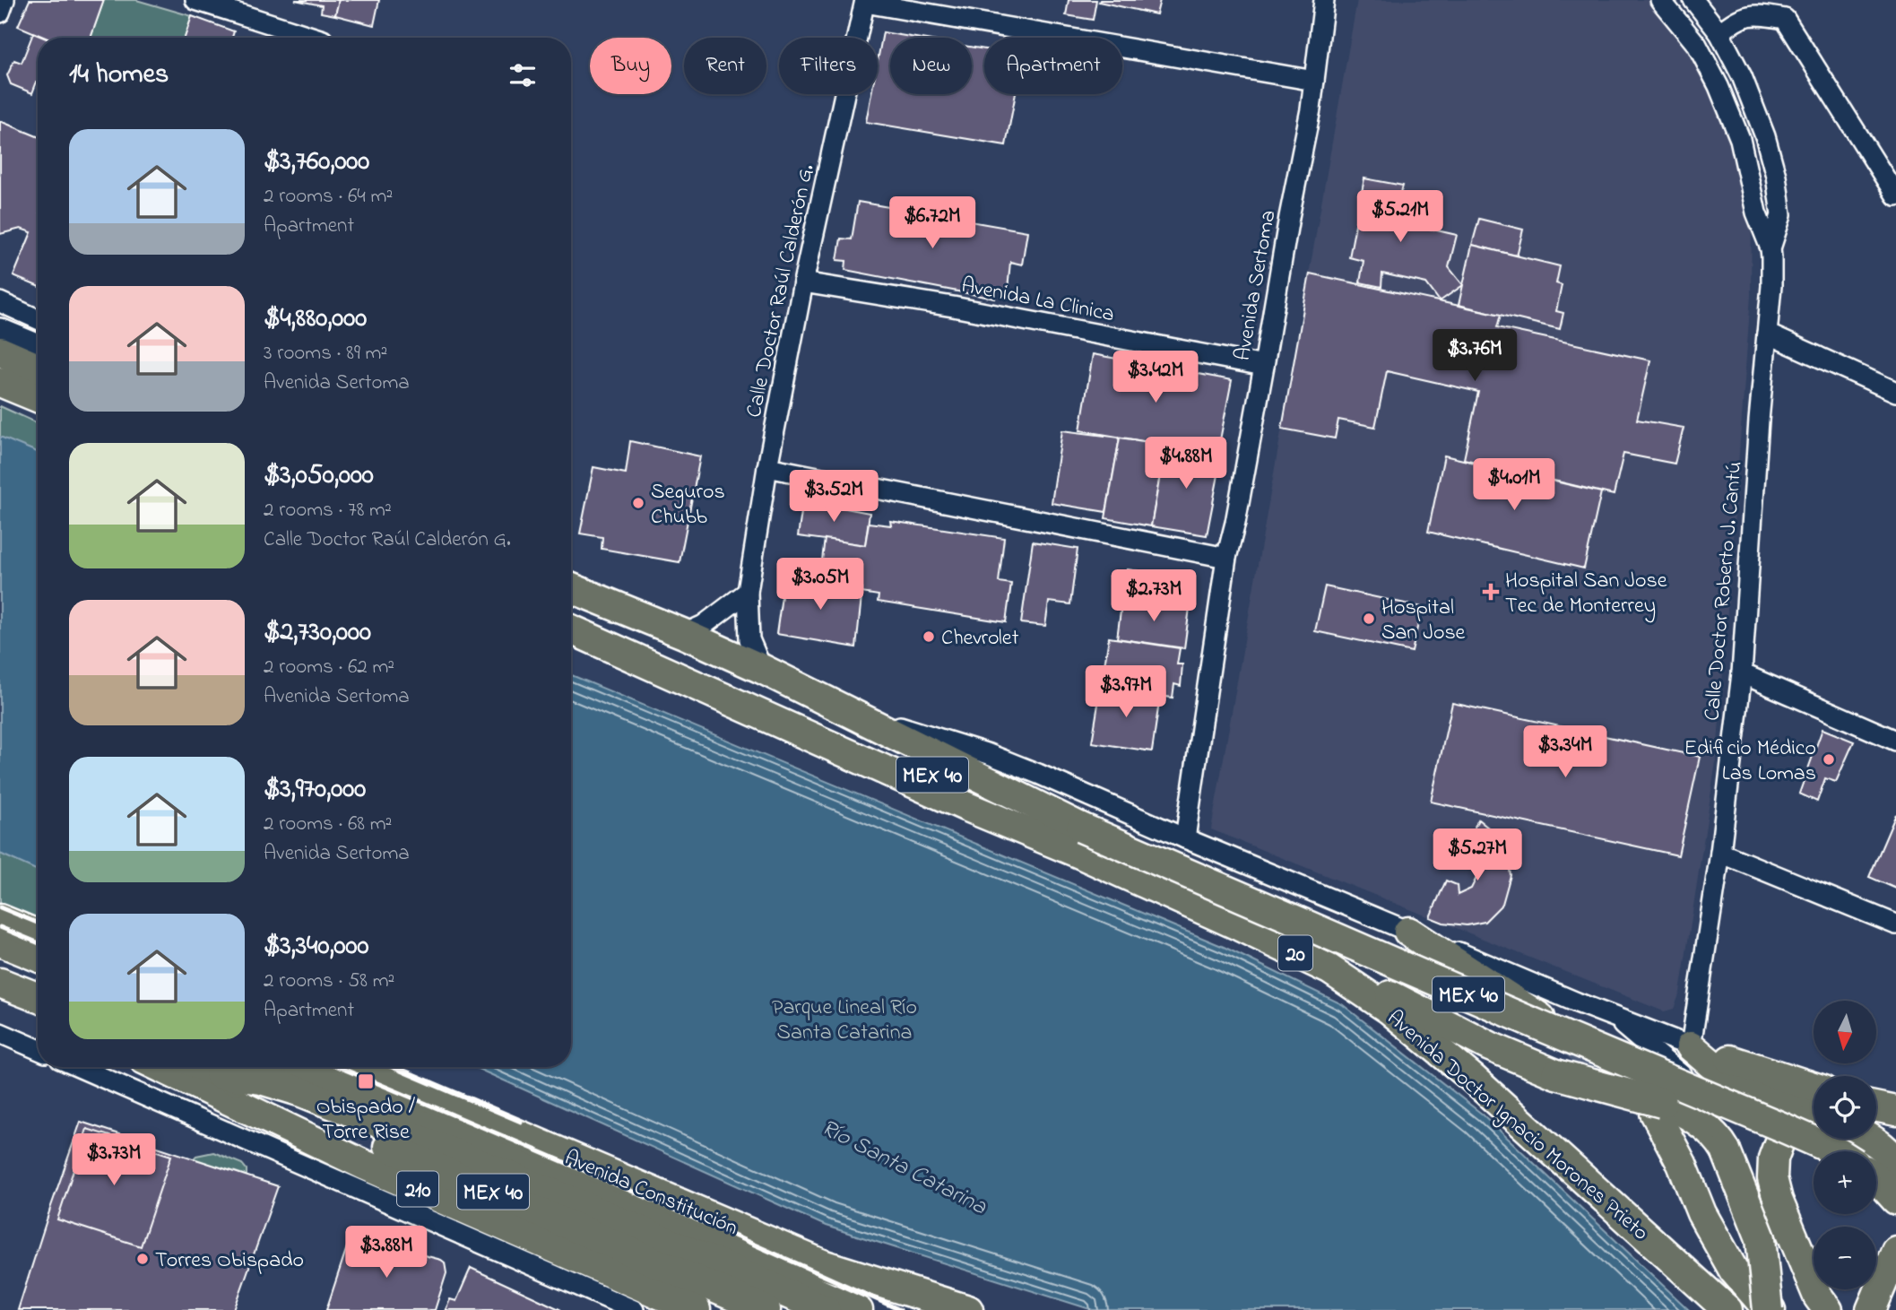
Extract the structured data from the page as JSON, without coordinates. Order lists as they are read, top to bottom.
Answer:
{
  "streets": {
    "highway": [
      "MEX 40",
      "20",
      "Avenida Doctor Ignacio Morones Prieto",
      "210",
      "Avenida Constitución"
    ],
    "street": [
      "Avenida Sertoma",
      "Calle Doctor Raúl Calderón G.",
      "Avenida La Clinica",
      "Calle Doctor Roberto J. Cantú"
    ]
  },
  "crossings": [
    ["Avenida Sertoma", "Avenida La Clinica"],
    ["Calle Doctor Raúl Calderón G.", "Avenida La Clinica"],
    ["MEX 40", "Avenida Doctor Ignacio Morones Prieto"]
  ],
  "water": ["Río Santa Catarina"],
  "parks": ["Parque Lineal Río Santa Catarina"],
  "places": {
    "other": [
      "Seguros Chubb",
      "Hospital San Jose",
      "Chevrolet",
      "Edificio Médico Las Lomas",
      "Torres Obispado"
    ],
    "health": ["Hospital San Jose Tec de Monterrey"],
    "transit": ["Obispado / Torre Rise"]
  },
  "north": "bottom",
  "page": {
    "chip": [
      "Buy",
      "Rent",
      "Filters",
      "New",
      "Apartment"
    ],
    "heading": "14 homes",
    "list": [
      {
        "name": "$3,760,000",
        "note": "2 rooms · 64 m² · Apartment"
      },
      {
        "name": "$4,880,000",
        "note": "3 rooms · 89 m² · Avenida Sertoma"
      },
      {
        "name": "$3,050,000",
        "note": "2 rooms · 78 m² · Calle Doctor Raúl Calderón G."
      },
      {
        "name": "$2,730,000",
        "note": "2 rooms · 62 m² · Avenida Sertoma"
      },
      {
        "name": "$3,970,000",
        "note": "2 rooms · 68 m² · Avenida Sertoma"
      },
      {
        "name": "$3,340,000",
        "note": "2 rooms · 58 m² · Apartment"
      }
    ],
    "price": [
      "$5.21M",
      "$6.72M",
      "$3.76M",
      "$3.42M",
      "$4.88M",
      "$4.01M",
      "$3.52M",
      "$3.05M",
      "$2.73M",
      "$3.97M",
      "$3.34M",
      "$5.27M",
      "$3.73M",
      "$3.88M"
    ],
    "map_buttons": ["+", "−"]
  }
}
